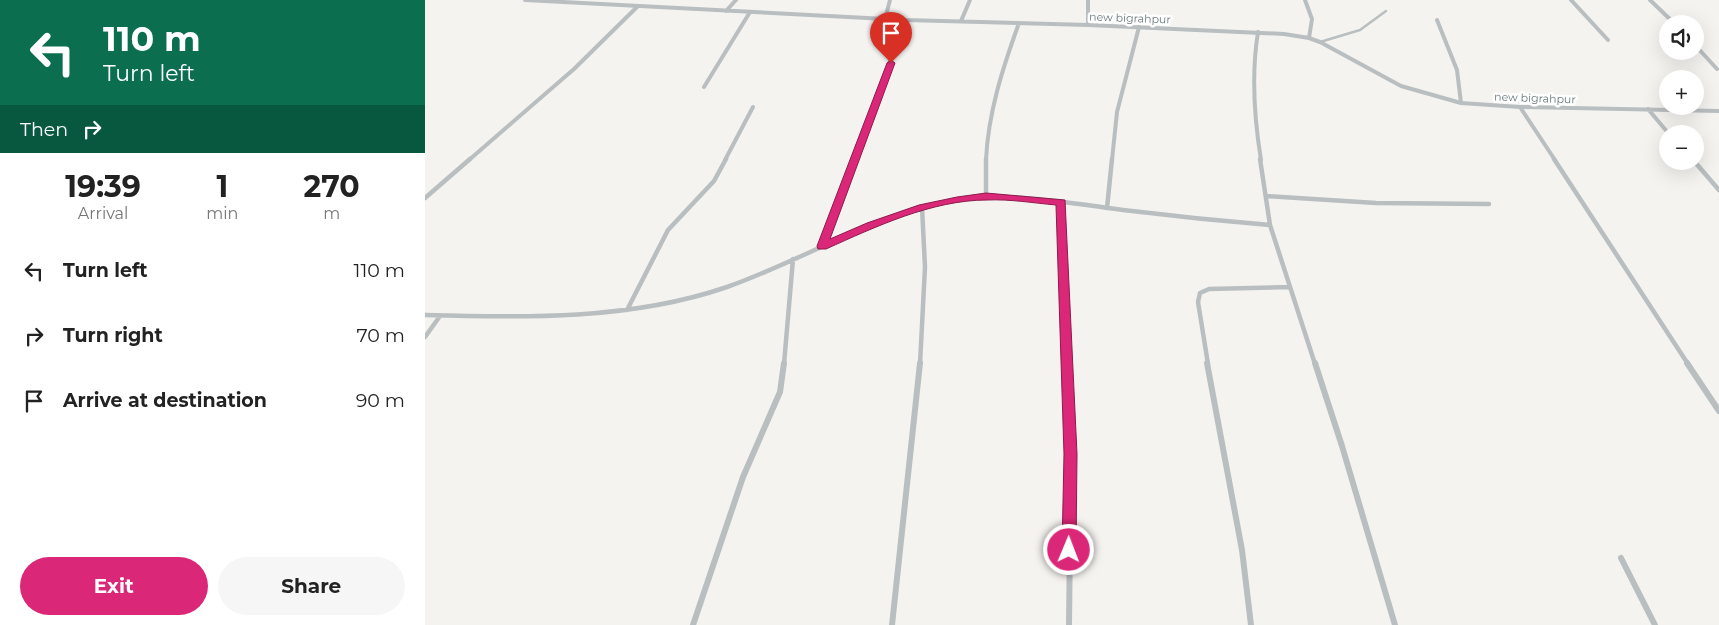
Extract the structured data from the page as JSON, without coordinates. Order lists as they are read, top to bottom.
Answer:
{
  "streets": {
    "street": ["new bigrahpur"]
  },
  "page": {
    "turn": ["110 m", "Turn left"],
    "map_buttons": ["+", "−"],
    "then": "Then",
    "eta": [
      "19:39",
      "Arrival",
      "1",
      "min",
      "270",
      "m"
    ],
    "list": [
      {
        "name": "Turn left",
        "value": "110 m"
      },
      {
        "name": "Turn right",
        "value": "70 m"
      },
      {
        "name": "Arrive at destination",
        "value": "90 m"
      }
    ],
    "buttons": ["Exit", "Share"]
  }
}
